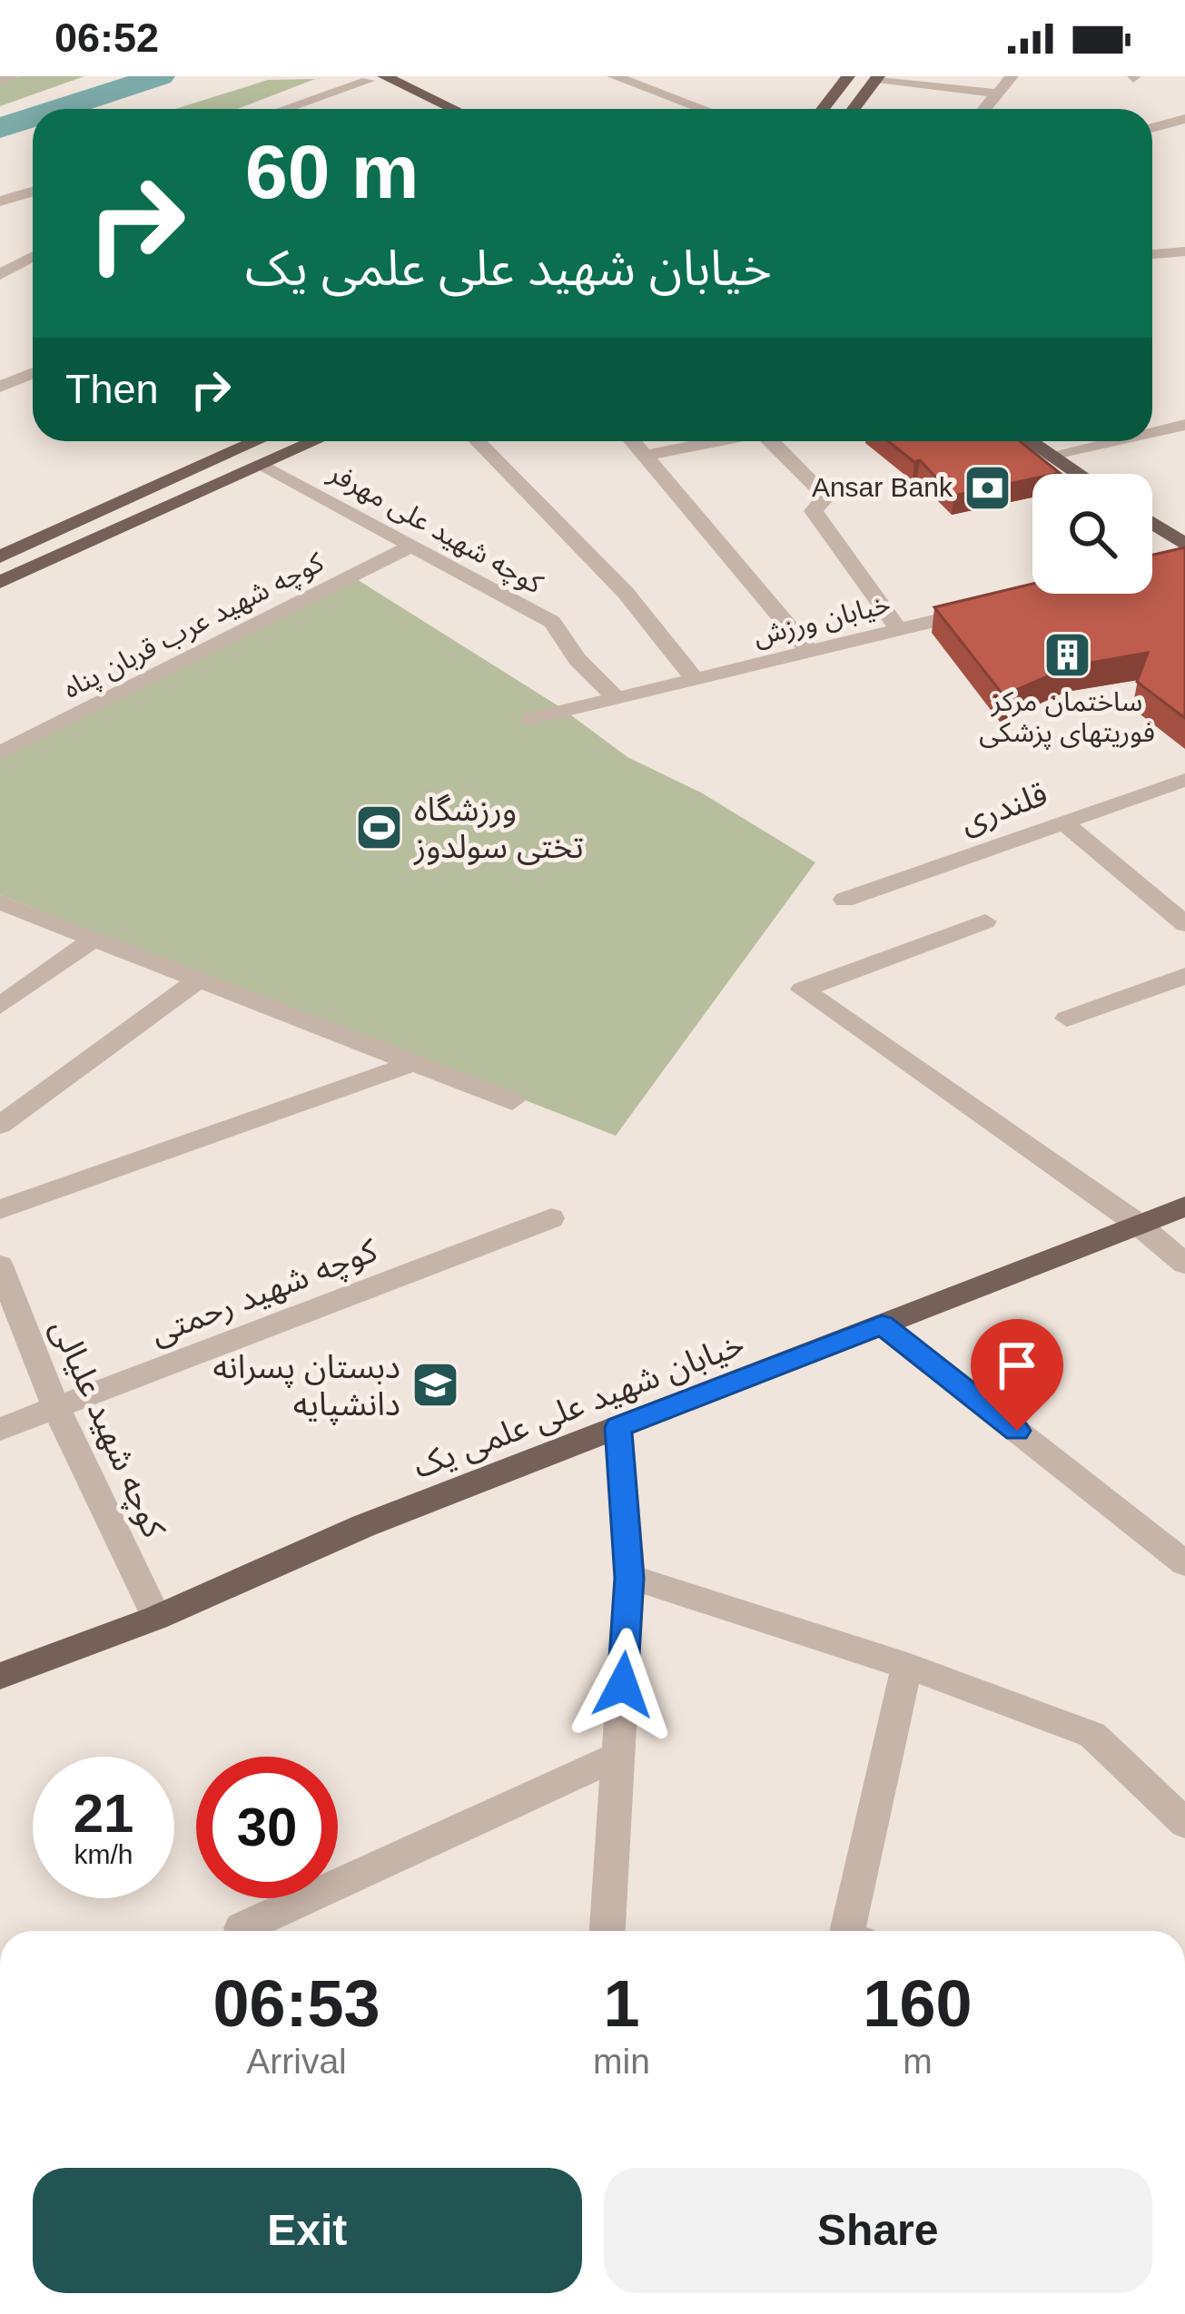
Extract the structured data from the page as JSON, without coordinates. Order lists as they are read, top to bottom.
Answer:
{
  "streets": {
    "main road": ["خیابان شهید علی علمی یک"],
    "street": [
      "کوچه شهید علی مهرفر",
      "خیابان ورزش",
      "کوچه شهید عرب قربان پناه",
      "قلندری",
      "کوچه شهید رحمتی",
      "کوچه شهید علیالی"
    ]
  },
  "crossings": [
    ["کوچه شهید علی مهرفر", "خیابان ورزش"],
    ["کوچه شهید علی مهرفر", "کوچه شهید عرب قربان پناه"],
    ["کوچه شهید رحمتی", "کوچه شهید علیالی"],
    ["خیابان شهید علی علمی یک", "کوچه شهید علیالی"]
  ],
  "places": {
    "bank": ["Ansar Bank"],
    "building": ["ساختمان مرکز فوریتهای پزشکی"],
    "sports": ["ورزشگاه تختی سولدوز"],
    "school or university": ["دبستان پسرانه دانشپایه"]
  },
  "page": {
    "status": "06:52",
    "turn": ["60 m", "خیابان شهید علی علمی یک"],
    "then": "Then",
    "speed": "21 km/h",
    "limit": "30",
    "eta": [
      "06:53",
      "Arrival",
      "1",
      "min",
      "160",
      "m"
    ],
    "buttons": ["Exit", "Share"]
  }
}
